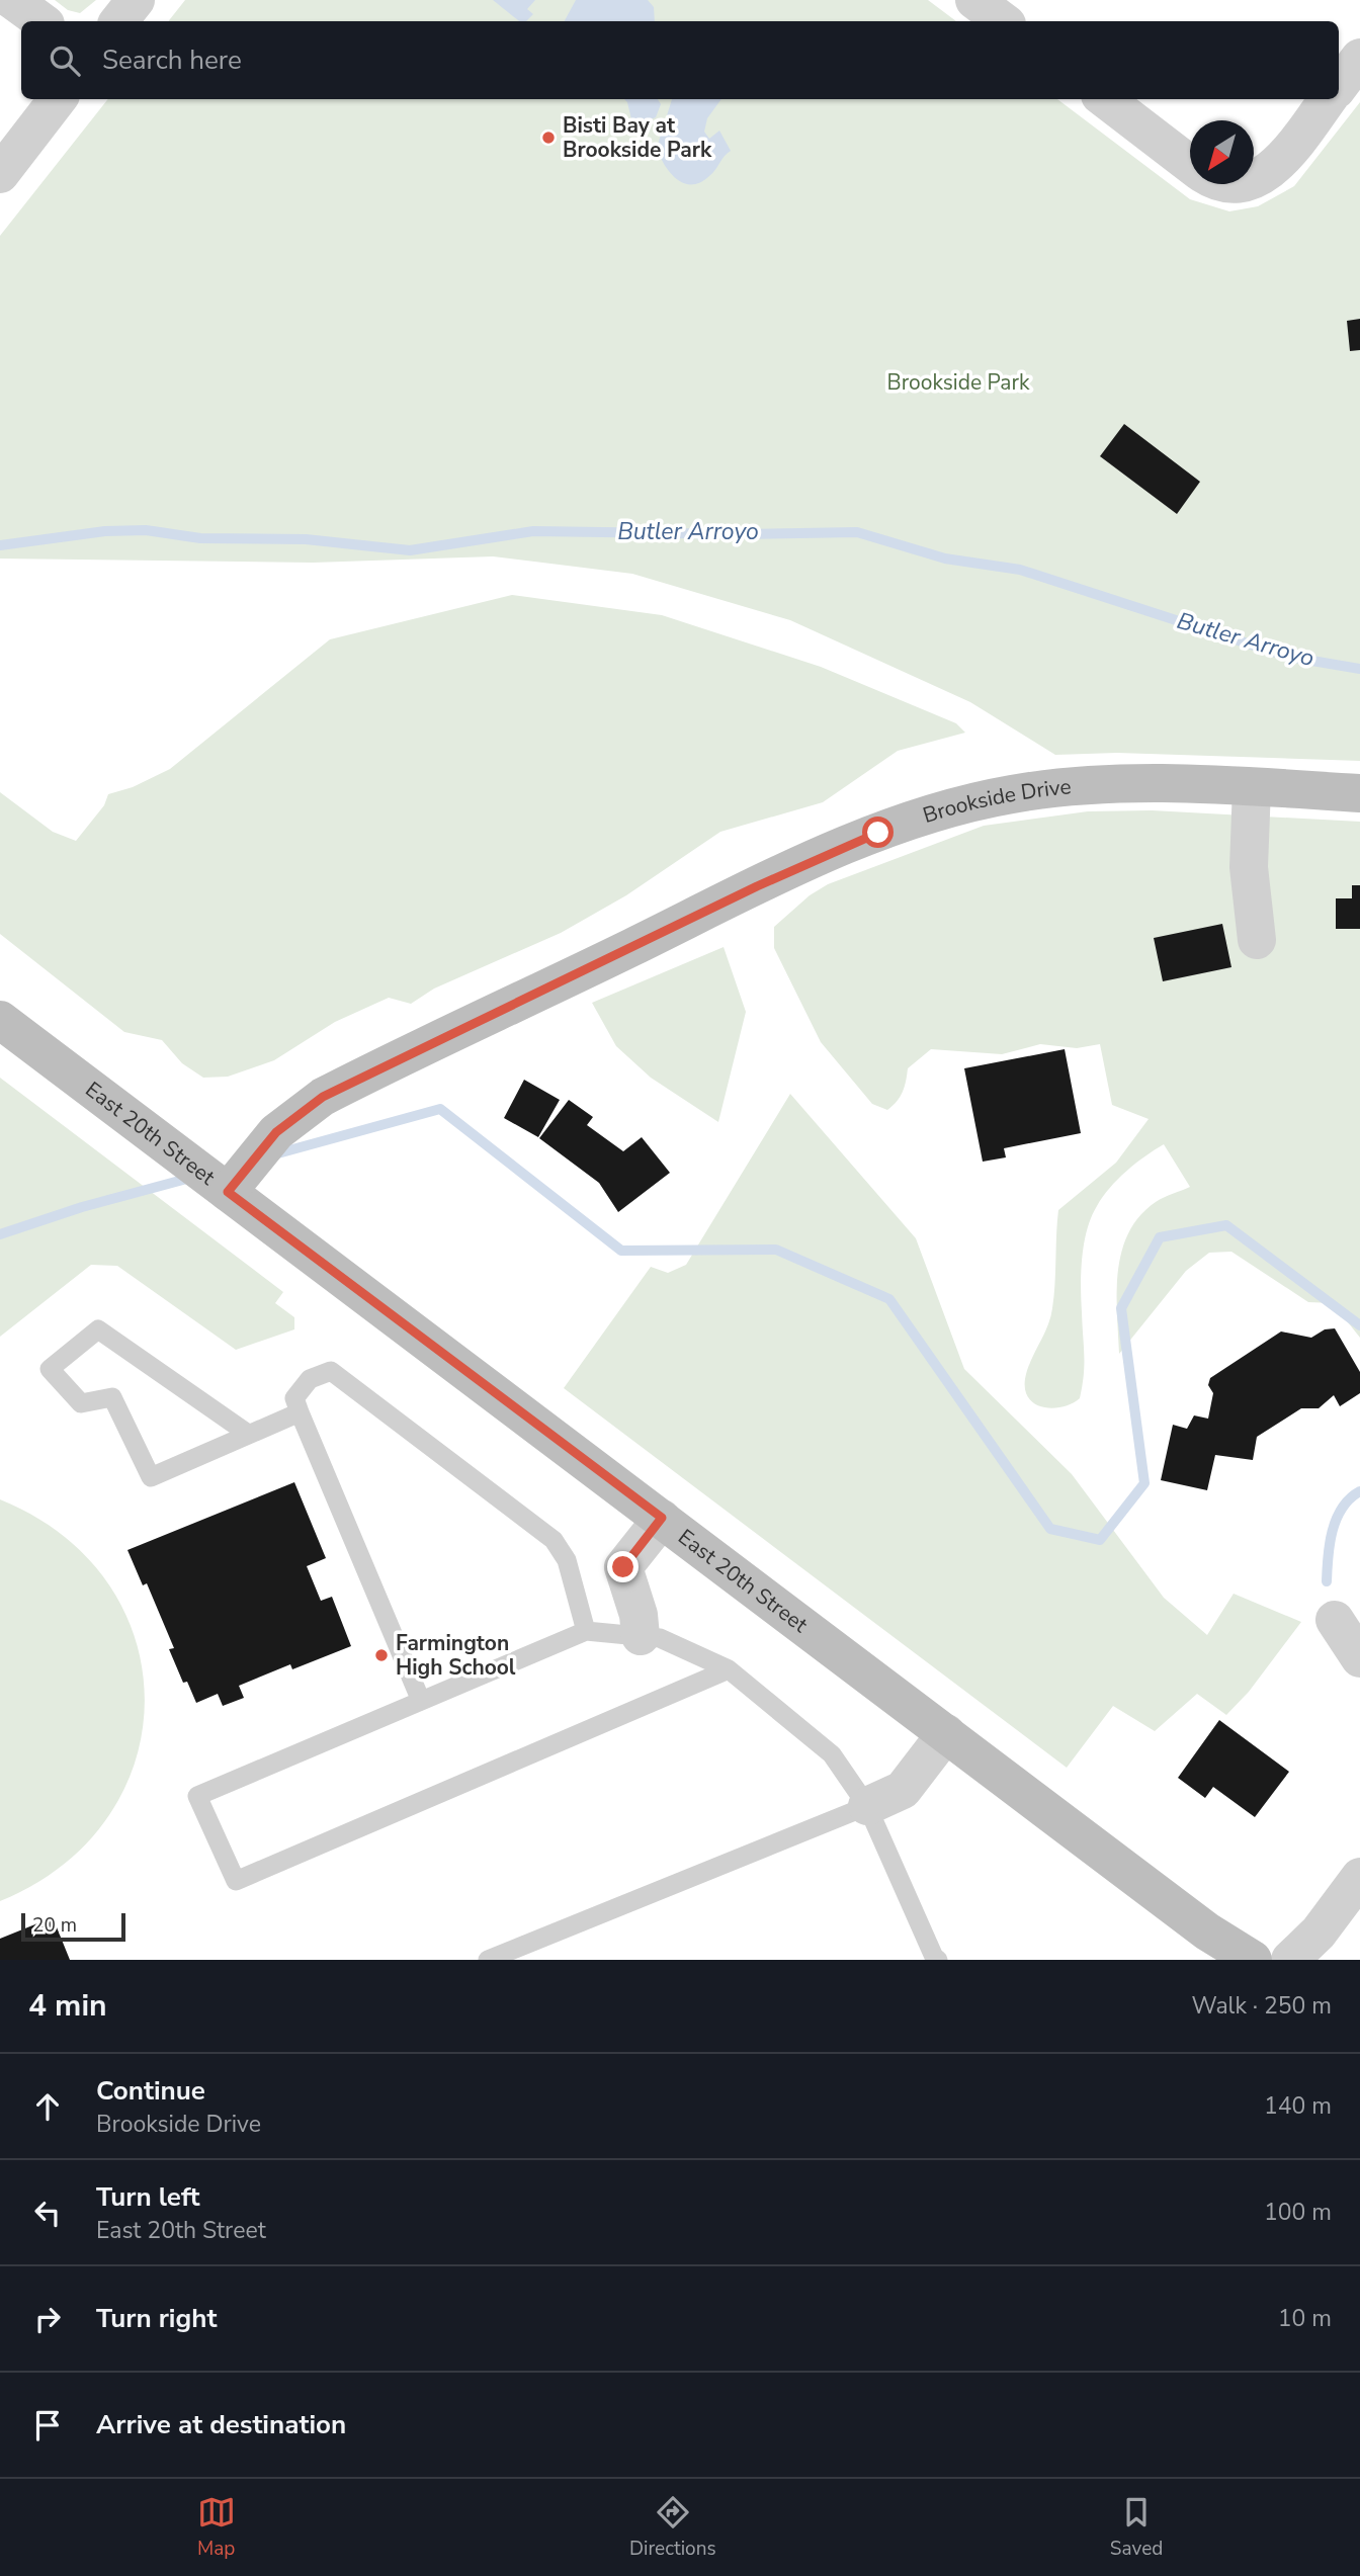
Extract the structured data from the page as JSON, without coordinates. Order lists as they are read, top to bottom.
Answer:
{
  "streets": {
    "main road": ["Brookside Drive", "East 20th Street"]
  },
  "crossings": [
    ["Brookside Drive", "East 20th Street"]
  ],
  "water": ["Butler Arroyo"],
  "parks": ["Brookside Park"],
  "places": ["Bisti Bay at Brookside Park", "Farmington High School"],
  "scale_bar": "20 m",
  "north": "bottom left",
  "page": {
    "search": "Search here",
    "scale": "20 m",
    "heading": ["4 min", "Walk · 250 m"],
    "list": [
      ["Continue", "Brookside Drive", "140 m"],
      ["Turn left", "East 20th Street", "100 m"],
      ["Turn right", "10 m"],
      "Arrive at destination"
    ],
    "nav": ["Map", "Directions", "Saved"]
  }
}
